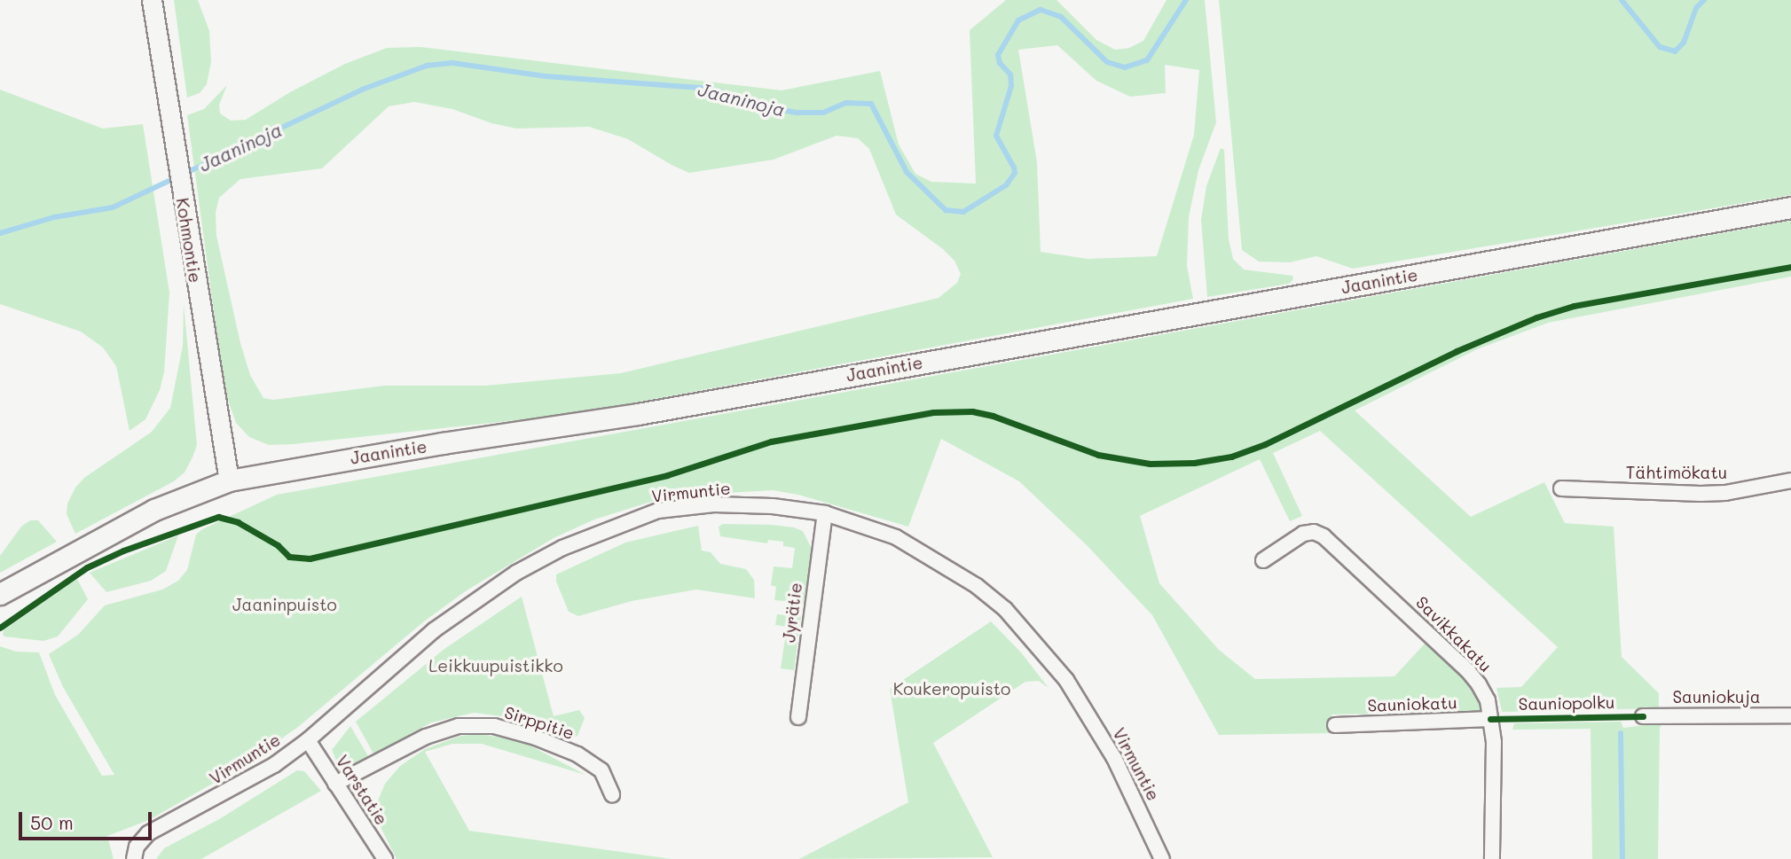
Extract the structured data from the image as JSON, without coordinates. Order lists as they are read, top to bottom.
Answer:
{
  "streets": {
    "main road": ["Jaanintie"],
    "street": [
      "Kohmontie",
      "Tähtimökatu",
      "Virmuntie",
      "Jyrätie",
      "Savikkakatu",
      "Sauniokuja",
      "Sauniokatu",
      "Sirppitie",
      "Varstatie"
    ],
    "cycle path": ["Sauniopolku"]
  },
  "crossings": [
    ["Kohmontie", "Jaanintie"],
    ["Virmuntie", "Jyrätie"],
    ["Virmuntie", "Varstatie"],
    ["Savikkakatu", "Sauniokatu"],
    ["Sirppitie", "Varstatie"]
  ],
  "water": ["Jaaninoja"],
  "parks": ["Jaaninpuisto", "Leikkuupuistikko", "Koukeropuisto"],
  "scale_bar": "50 m"
}
